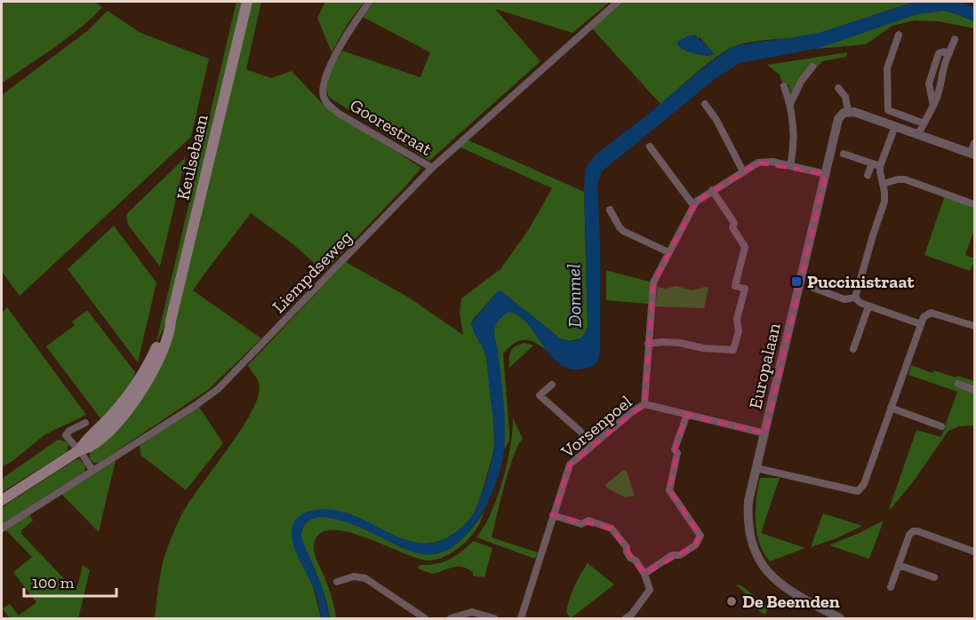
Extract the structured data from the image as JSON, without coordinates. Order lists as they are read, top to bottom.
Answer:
{
  "streets": {
    "main road": ["Keulsebaan"],
    "street": [
      "Goorestraat",
      "Liempdseweg",
      "Europalaan",
      "Vorsenpoel"
    ]
  },
  "crossings": [
    ["Goorestraat", "Liempdseweg"],
    ["Europalaan", "Vorsenpoel"]
  ],
  "water": ["Dommel"],
  "places": {
    "transit": ["Puccinistraat"],
    "other": ["De Beemden"]
  },
  "scale_bar": "100 m"
}
